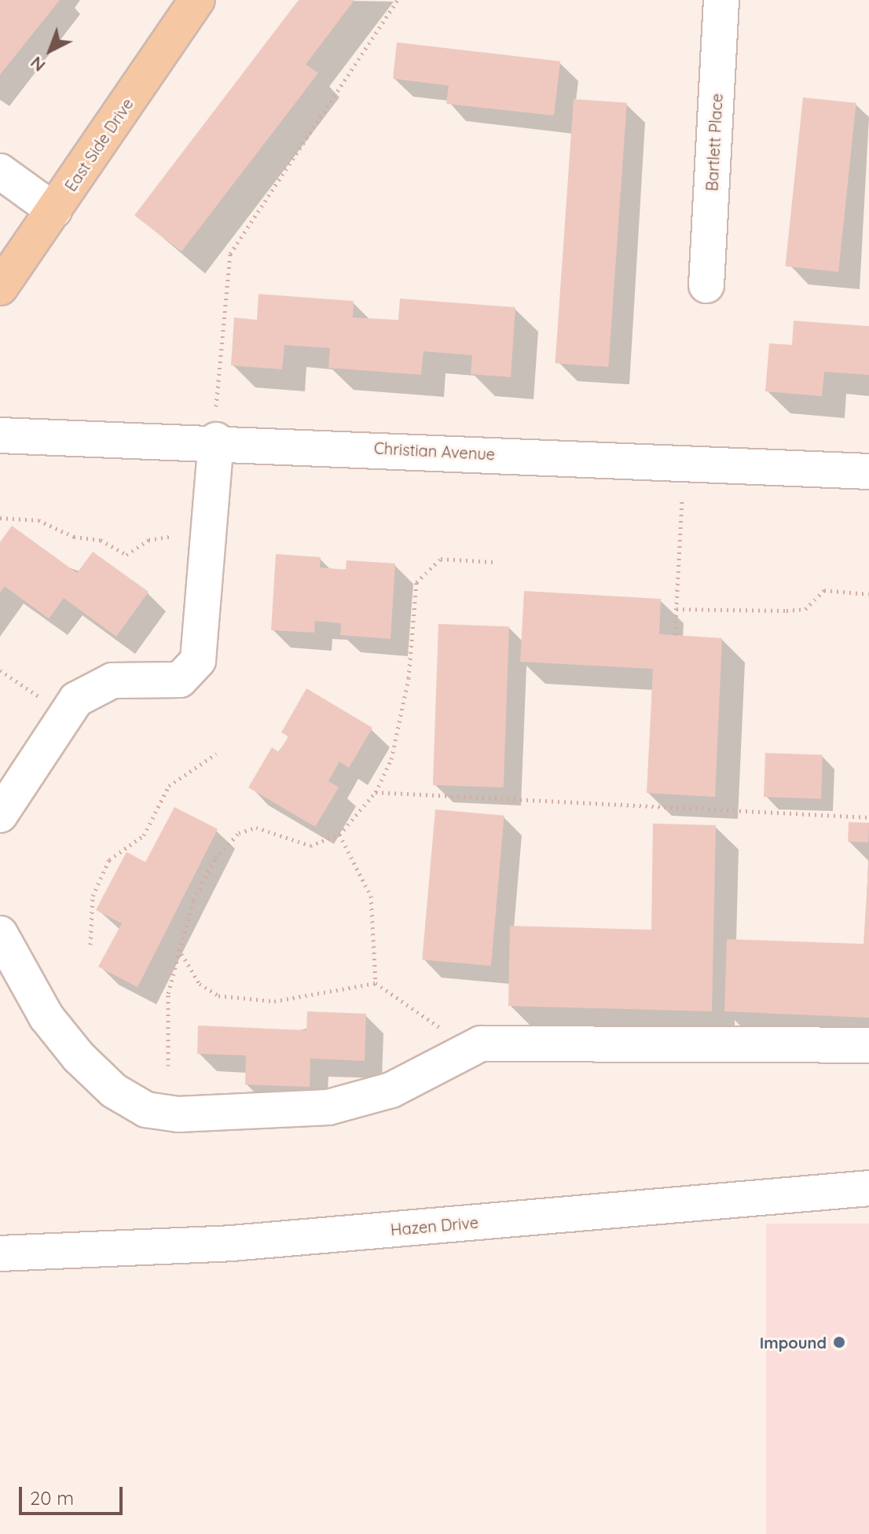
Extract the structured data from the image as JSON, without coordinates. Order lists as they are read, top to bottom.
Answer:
{
  "streets": {
    "main road": ["East Side Drive"],
    "street": ["Bartlett Place", "Christian Avenue", "Hazen Drive"]
  },
  "places": ["Impound"],
  "scale_bar": "20 m",
  "north": "bottom left"
}
